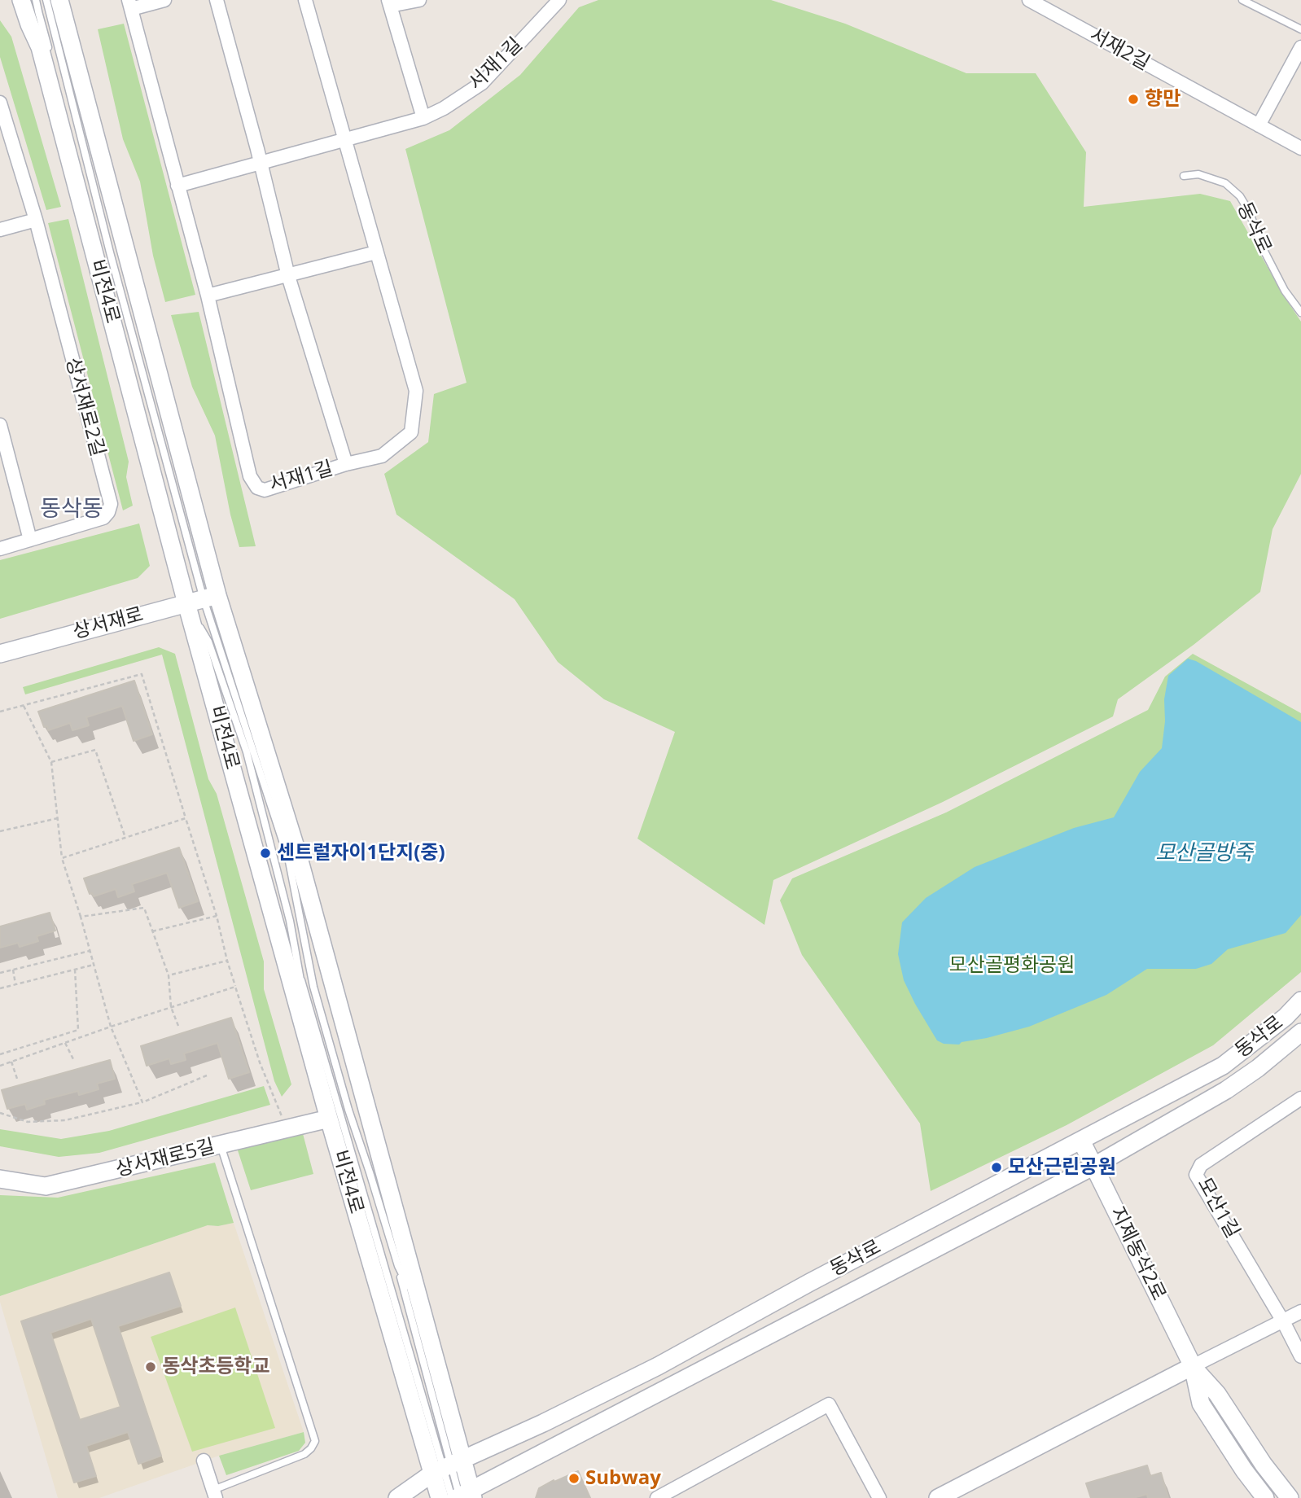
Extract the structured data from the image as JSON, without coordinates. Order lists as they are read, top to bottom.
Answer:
{
  "streets": {
    "main road": [
      "동삭로",
      "비전4로",
      "상서재로",
      "상서재로5길",
      "지제동삭2로"
    ],
    "street": [
      "서재2길",
      "서재1길",
      "상서재로2길",
      "모산1길"
    ]
  },
  "crossings": [
    ["동삭로", "비전4로"],
    ["동삭로", "지제동삭2로"],
    ["비전4로", "상서재로"],
    ["비전4로", "상서재로5길"]
  ],
  "districts": ["동삭동"],
  "water": ["모산골방죽"],
  "parks": ["모산골평화공원"],
  "places": [
    "향만",
    "센트럴자이1단지(중)",
    "모산근린공원",
    "동삭초등학교",
    "Subway"
  ]
}
